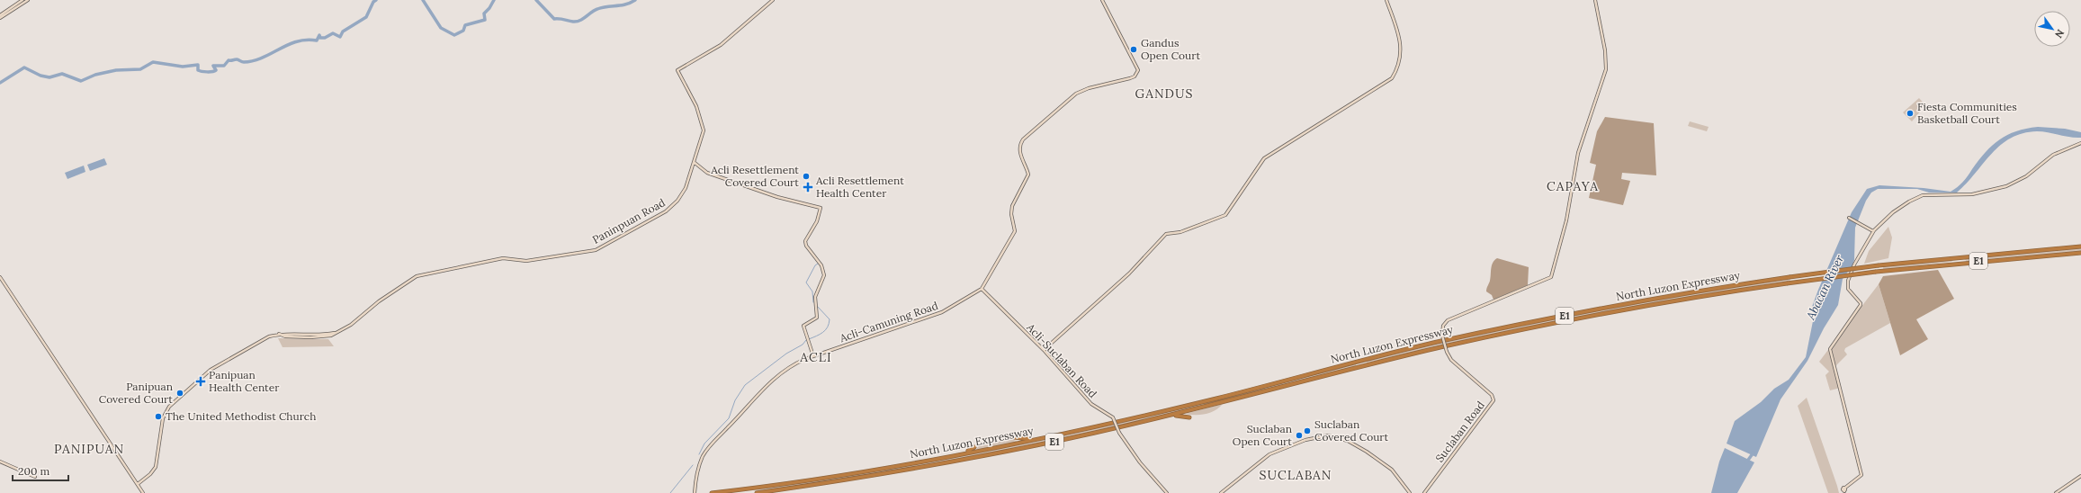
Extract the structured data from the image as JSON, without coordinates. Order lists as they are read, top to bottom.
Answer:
{
  "streets": {
    "highway": ["E1", "North Luzon Expressway"],
    "street": [
      "Paninpuan Road",
      "Acli-Camuning Road",
      "Acli-Suclaban Road",
      "Suclaban Road"
    ]
  },
  "crossings": [
    ["Acli-Camuning Road", "Acli-Suclaban Road"]
  ],
  "districts": [
    "GANDUS",
    "CAPAYA",
    "ACLI",
    "PANIPUAN",
    "SUCLABAN"
  ],
  "water": ["Abacan River"],
  "places": {
    "other": [
      "Gandus Open Court",
      "Fiesta Communities Basketball Court",
      "Acli Resettlement Covered Court",
      "Panipuan Covered Court",
      "The United Methodist Church",
      "Suclaban Covered Court",
      "Suclaban Open Court"
    ],
    "health": ["Acli Resettlement Health Center", "Panipuan Health Center"]
  },
  "scale_bar": "200 m",
  "north": "bottom right"
}
